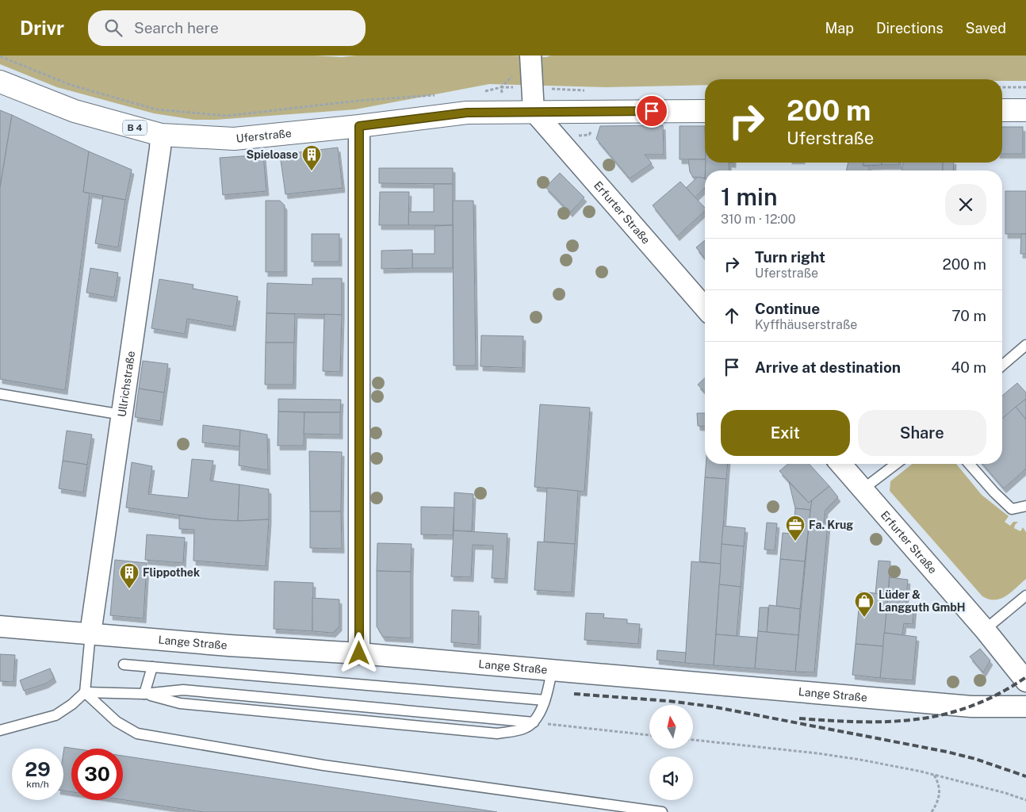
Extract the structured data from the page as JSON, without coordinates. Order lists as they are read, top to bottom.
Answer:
{
  "streets": {
    "main road": ["B 4", "Uferstraße"],
    "street": ["Erfurter Straße", "Ullrichstraße", "Lange Straße"]
  },
  "crossings": [
    ["B 4", "Uferstraße"],
    ["B 4", "Erfurter Straße"],
    ["Uferstraße", "Erfurter Straße"],
    ["Uferstraße", "Ullrichstraße"],
    ["Ullrichstraße", "Lange Straße"]
  ],
  "places": {
    "building": ["Spieloase", "Flippothek"],
    "office": ["Fa. Krug"],
    "shop": ["Lüder & Langguth GmbH"]
  },
  "north": "top",
  "page": {
    "header": "Drivr",
    "search": "Search here",
    "nav": ["Map", "Directions", "Saved"],
    "turn": ["200 m", "Uferstraße"],
    "heading": ["1 min", "310 m · 12:00"],
    "list": [
      {
        "name": "Turn right",
        "note": "Uferstraße",
        "value": "200 m"
      },
      {
        "name": "Continue",
        "note": "Kyffhäuserstraße",
        "value": "70 m"
      },
      {
        "name": "Arrive at destination",
        "value": "40 m"
      }
    ],
    "buttons": ["Exit", "Share"],
    "speed": "29 km/h",
    "limit": "30"
  }
}
